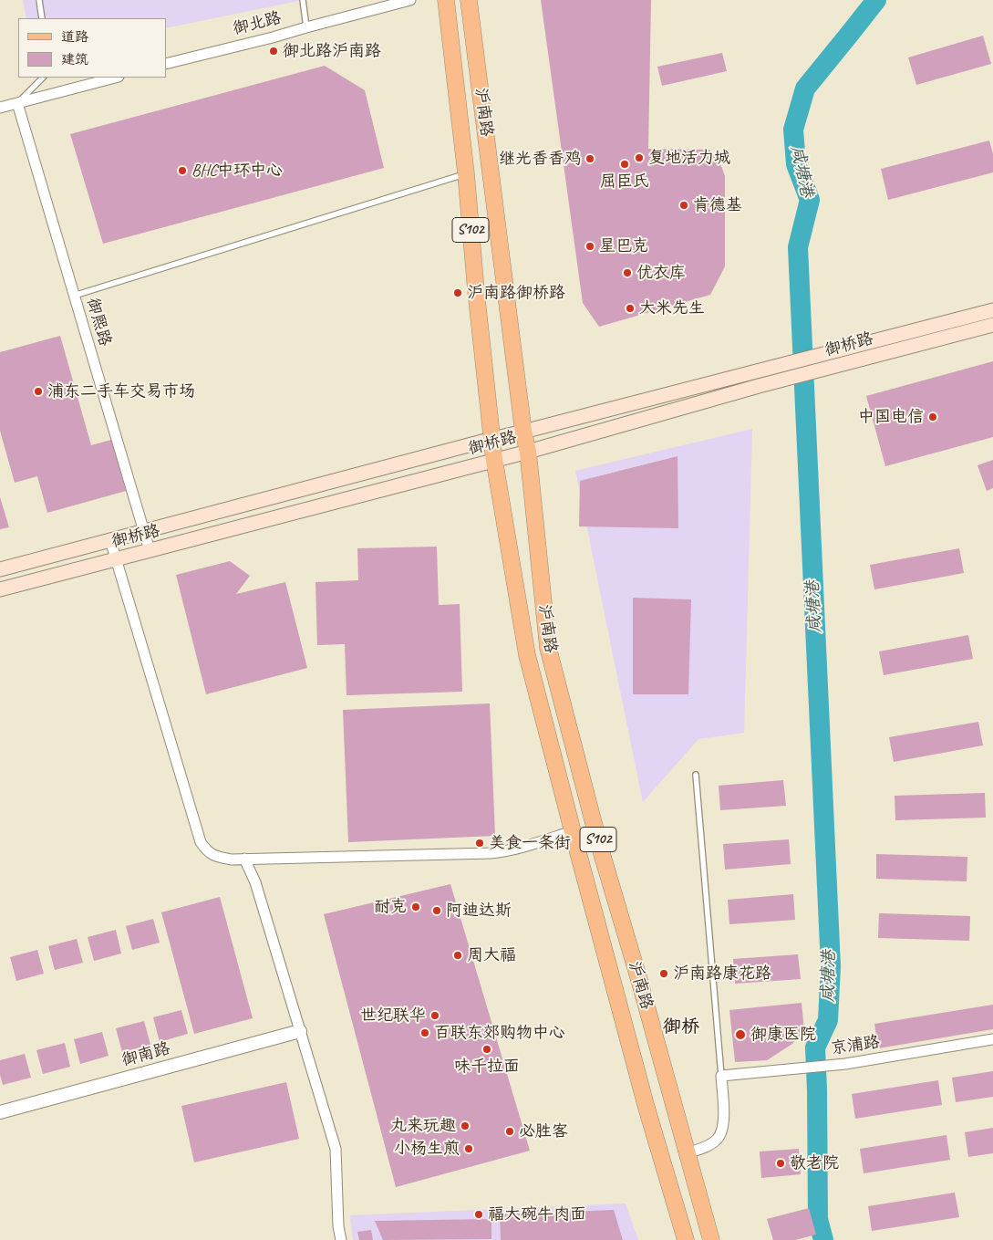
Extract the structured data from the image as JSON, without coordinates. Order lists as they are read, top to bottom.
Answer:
{
  "streets": {
    "main road": ["沪南路", "S102", "御桥路"],
    "street": [
      "御北路",
      "御熙路",
      "京浦路",
      "御南路"
    ]
  },
  "crossings": [
    ["沪南路", "御桥路"],
    ["御熙路", "御桥路"]
  ],
  "districts": ["御桥"],
  "water": ["咸塘港"],
  "places": [
    "御北路沪南路",
    "复地活力城",
    "继光香香鸡",
    "屈臣氏",
    "BHC中环中心",
    "肯德基",
    "星巴克",
    "优衣库",
    "沪南路御桥路",
    "大米先生",
    "浦东二手车交易市场",
    "中国电信",
    "美食一条街",
    "耐克",
    "阿迪达斯",
    "周大福",
    "沪南路康花路",
    "世纪联华",
    "百联东郊购物中心",
    "御康医院",
    "味千拉面",
    "丸来玩趣",
    "必胜客",
    "小杨生煎",
    "敬老院",
    "福大碗牛肉面"
  ],
  "legend": ["道路", "建筑"]
}
